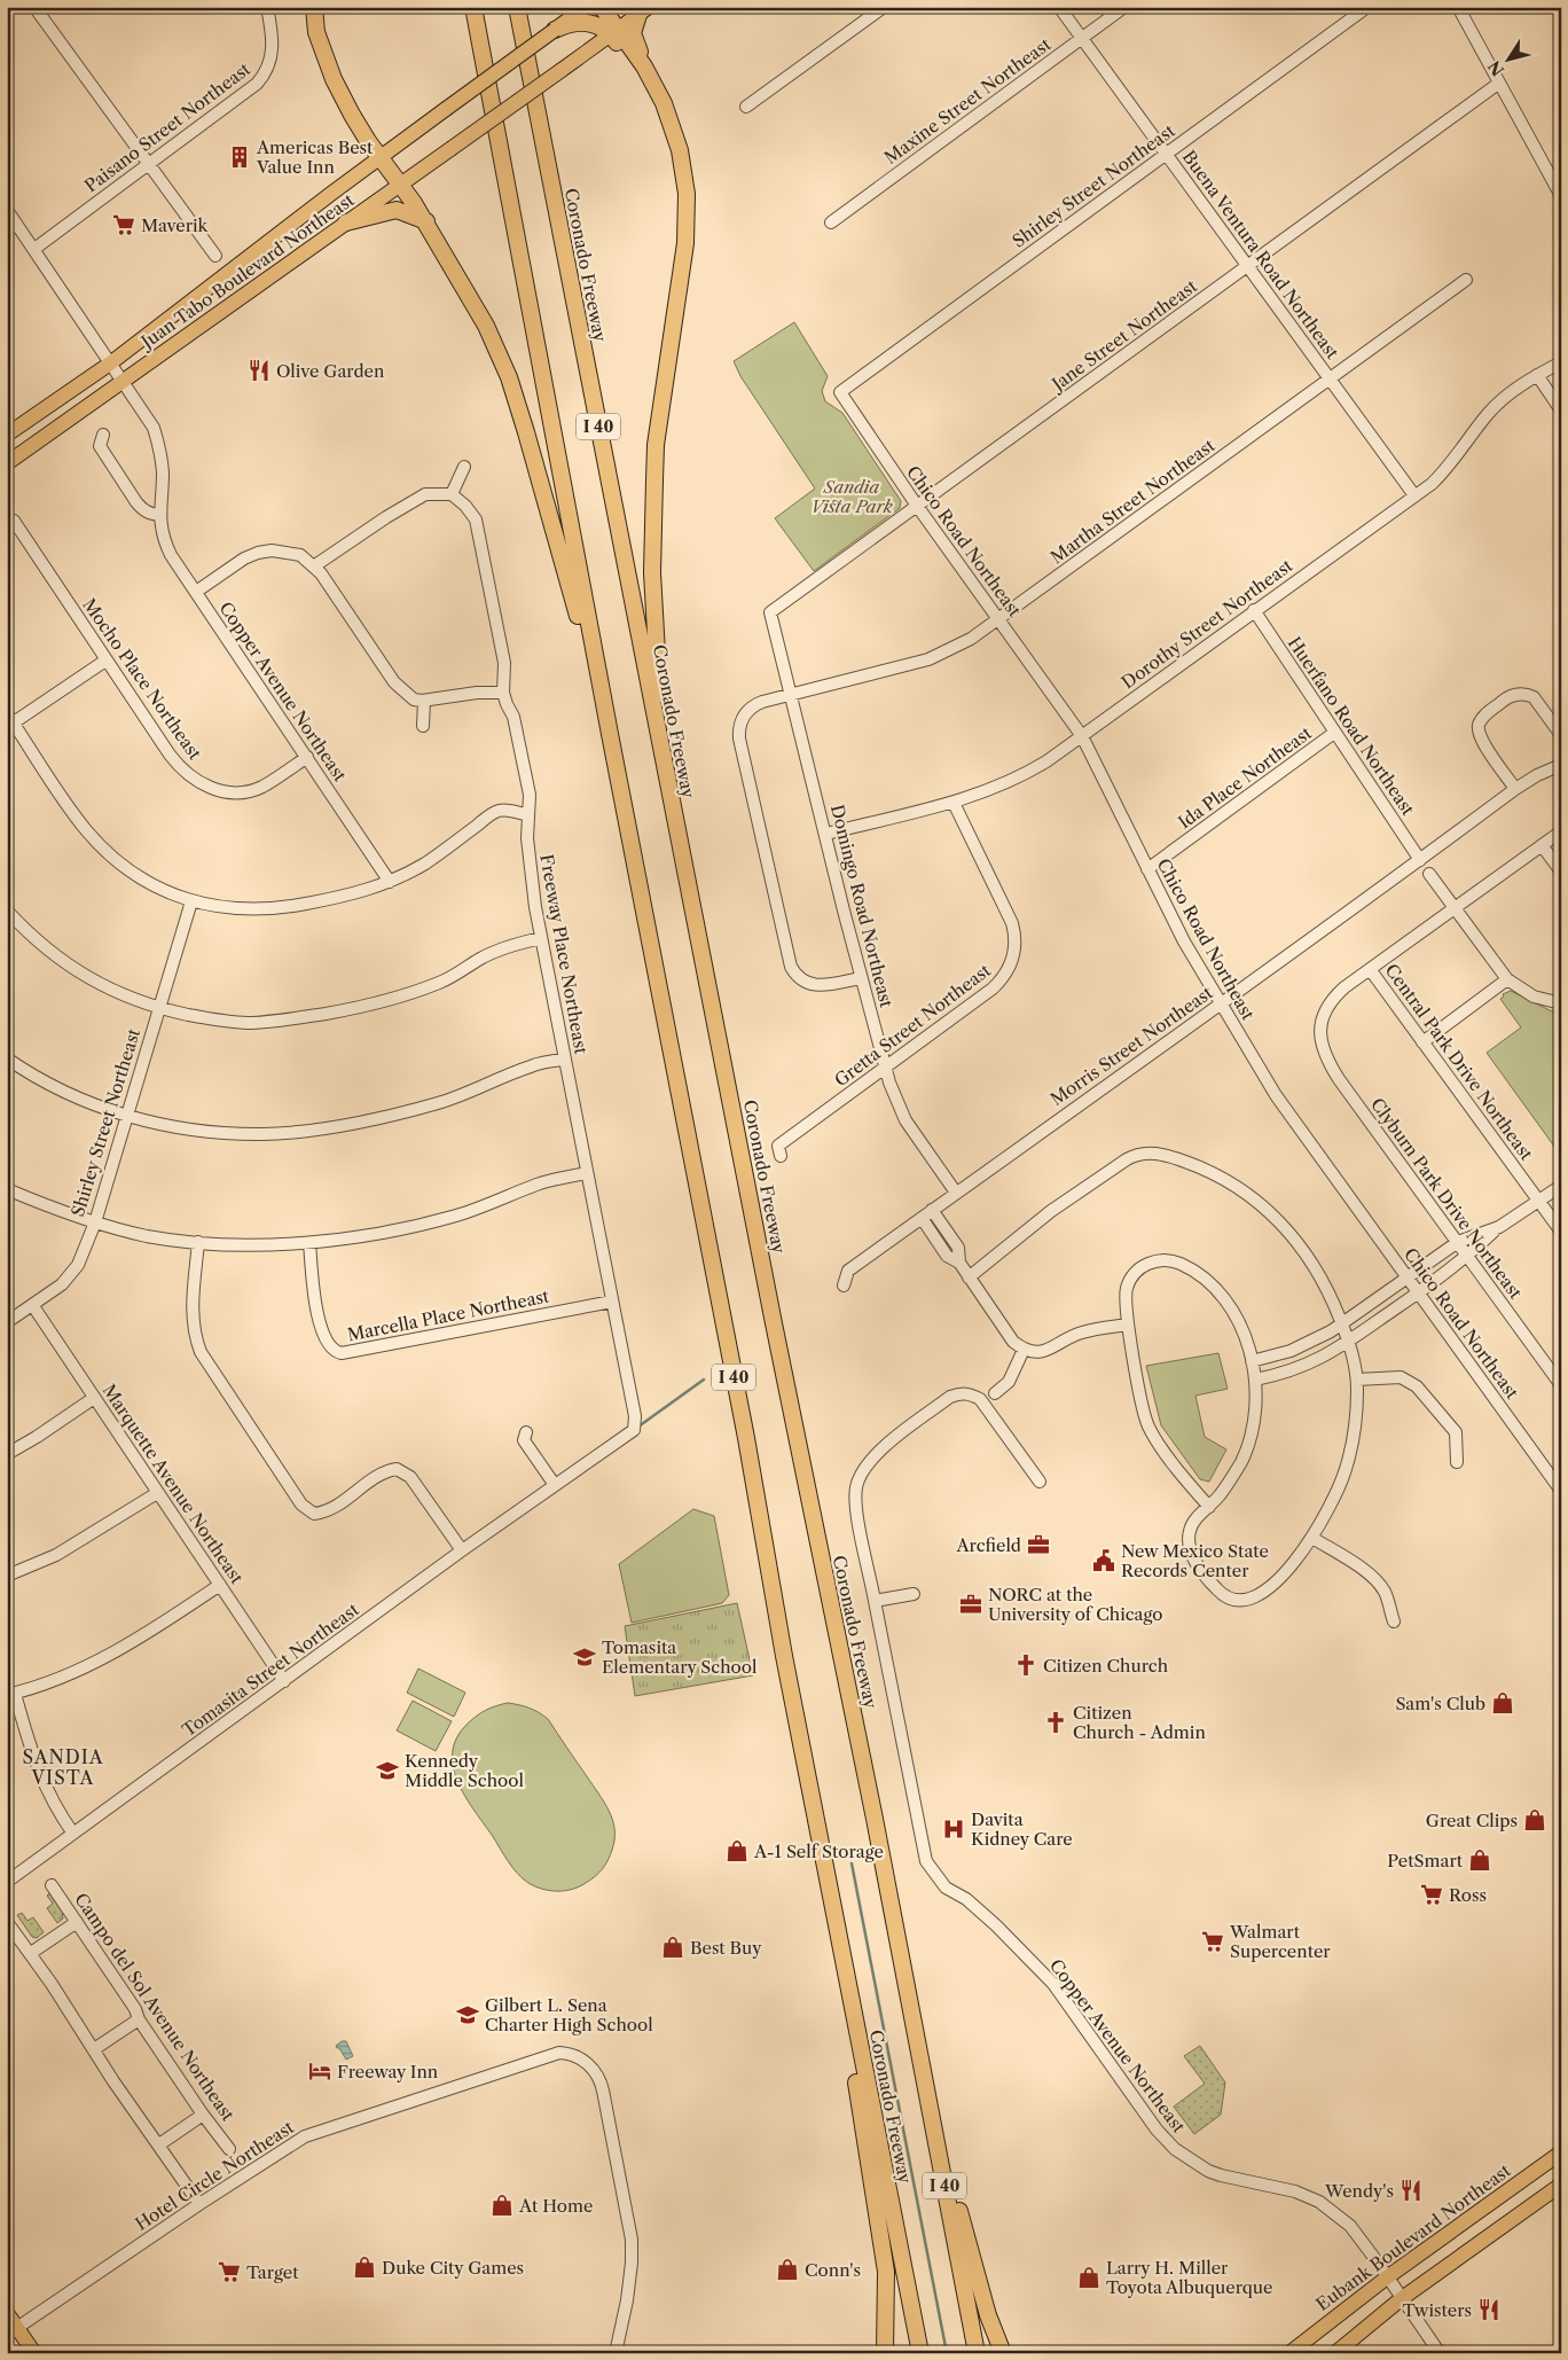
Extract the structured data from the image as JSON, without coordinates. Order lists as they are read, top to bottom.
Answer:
{
  "streets": {
    "highway": ["Coronado Freeway", "I 40"],
    "main road": ["Juan Tabo Boulevard Northeast", "Eubank Boulevard Northeast"],
    "street": [
      "Maxine Street Northeast",
      "Paisano Street Northeast",
      "Shirley Street Northeast",
      "Buena Ventura Road Northeast",
      "Jane Street Northeast",
      "Martha Street Northeast",
      "Chico Road Northeast",
      "Dorothy Street Northeast",
      "Mocho Place Northeast",
      "Copper Avenue Northeast",
      "Huerfano Road Northeast",
      "Ida Place Northeast",
      "Domingo Road Northeast",
      "Freeway Place Northeast",
      "Gretta Street Northeast",
      "Morris Street Northeast",
      "Central Park Drive Northeast",
      "Clyburn Park Drive Northeast",
      "Marcella Place Northeast",
      "Marquette Avenue Northeast",
      "Tomasita Street Northeast",
      "Campo del Sol Avenue Northeast",
      "Hotel Circle Northeast"
    ]
  },
  "crossings": [
    ["Maxine Street Northeast", "Buena Ventura Road Northeast"],
    ["Paisano Street Northeast", "Copper Avenue Northeast"],
    ["Shirley Street Northeast", "Buena Ventura Road Northeast"],
    ["Shirley Street Northeast", "Chico Road Northeast"],
    ["Shirley Street Northeast", "Marquette Avenue Northeast"],
    ["Buena Ventura Road Northeast", "Jane Street Northeast"],
    ["Buena Ventura Road Northeast", "Martha Street Northeast"],
    ["Buena Ventura Road Northeast", "Dorothy Street Northeast"],
    ["Juan Tabo Boulevard Northeast", "Copper Avenue Northeast"],
    ["Jane Street Northeast", "Chico Road Northeast"],
    ["Jane Street Northeast", "Domingo Road Northeast"],
    ["Martha Street Northeast", "Chico Road Northeast"],
    ["Martha Street Northeast", "Domingo Road Northeast"],
    ["Chico Road Northeast", "Dorothy Street Northeast"],
    ["Chico Road Northeast", "Ida Place Northeast"],
    ["Chico Road Northeast", "Morris Street Northeast"],
    ["Dorothy Street Northeast", "Huerfano Road Northeast"],
    ["Dorothy Street Northeast", "Domingo Road Northeast"],
    ["Dorothy Street Northeast", "Gretta Street Northeast"],
    ["Mocho Place Northeast", "Copper Avenue Northeast"],
    ["Copper Avenue Northeast", "Eubank Boulevard Northeast"],
    ["Huerfano Road Northeast", "Ida Place Northeast"],
    ["Huerfano Road Northeast", "Morris Street Northeast"],
    ["Domingo Road Northeast", "Gretta Street Northeast"],
    ["Domingo Road Northeast", "Morris Street Northeast"],
    ["Freeway Place Northeast", "Marcella Place Northeast"],
    ["Freeway Place Northeast", "Tomasita Street Northeast"],
    ["Central Park Drive Northeast", "Clyburn Park Drive Northeast"],
    ["Marquette Avenue Northeast", "Tomasita Street Northeast"]
  ],
  "districts": ["SANDIA VISTA"],
  "parks": ["Sandia Vista Park"],
  "places": {
    "building": ["Americas Best Value Inn"],
    "supermarket": [
      "Maverik",
      "Ross",
      "Walmart Supercenter",
      "Target"
    ],
    "restaurant": ["Olive Garden", "Wendy's", "Twisters"],
    "office": ["Arcfield", "NORC at the University of Chicago"],
    "public building": ["New Mexico State Records Center"],
    "school or university": ["Tomasita Elementary School", "Kennedy Middle School", "Gilbert L. Sena Charter High School"],
    "church": ["Citizen Church", "Citizen Church - Admin"],
    "shop": [
      "Sam's Club",
      "Great Clips",
      "A-1 Self Storage",
      "PetSmart",
      "Best Buy",
      "At Home",
      "Duke City Games",
      "Conn's",
      "Larry H. Miller Toyota Albuquerque"
    ],
    "hospital": ["Davita Kidney Care"],
    "hotel": ["Freeway Inn"]
  },
  "north": "bottom left"
}
